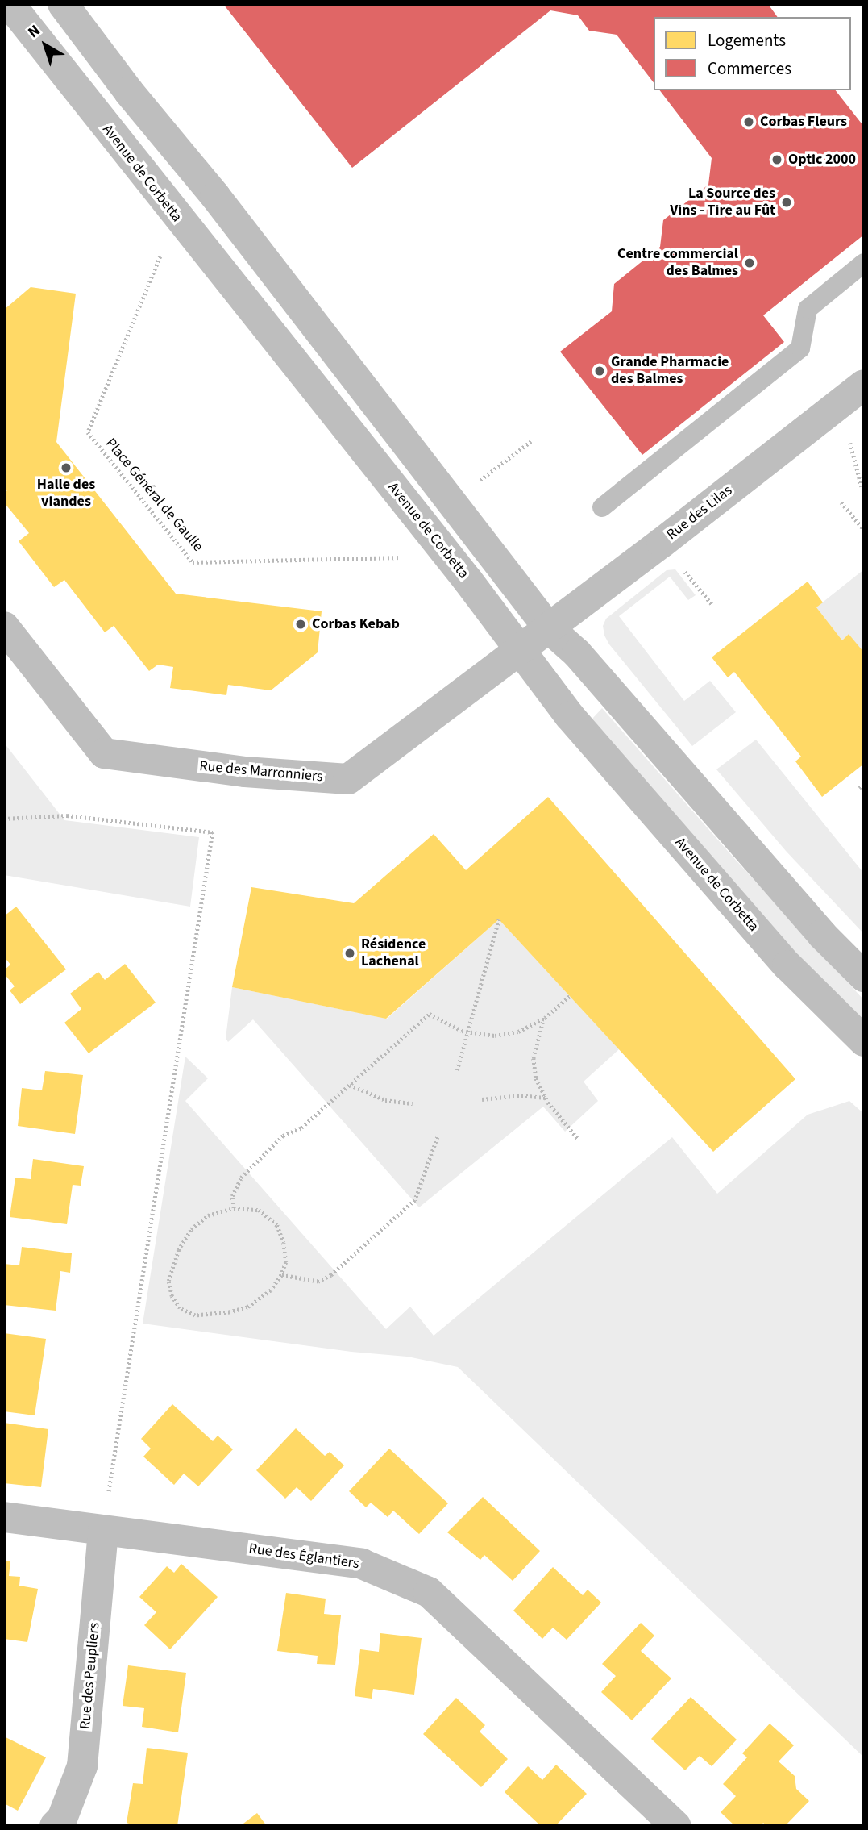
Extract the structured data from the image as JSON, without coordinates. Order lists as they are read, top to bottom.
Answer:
{
  "streets": {
    "street": [
      "Avenue de Corbetta",
      "Rue des Lilas",
      "Rue des Marronniers",
      "Rue des Églantiers",
      "Rue des Peupliers"
    ],
    "path": ["Place Général de Gaulle"]
  },
  "crossings": [
    ["Avenue de Corbetta", "Rue des Lilas"],
    ["Avenue de Corbetta", "Rue des Marronniers"],
    ["Rue des Lilas", "Rue des Marronniers"],
    ["Rue des Églantiers", "Rue des Peupliers"]
  ],
  "places": [
    "Corbas Fleurs",
    "Optic 2000",
    "La Source des Vins - Tire au Fût",
    "Centre commercial des Balmes",
    "Grande Pharmacie des Balmes",
    "Halle des viandes",
    "Corbas Kebab",
    "Résidence Lachenal"
  ],
  "legend": ["Logements", "Commerces"],
  "north": "top left"
}
